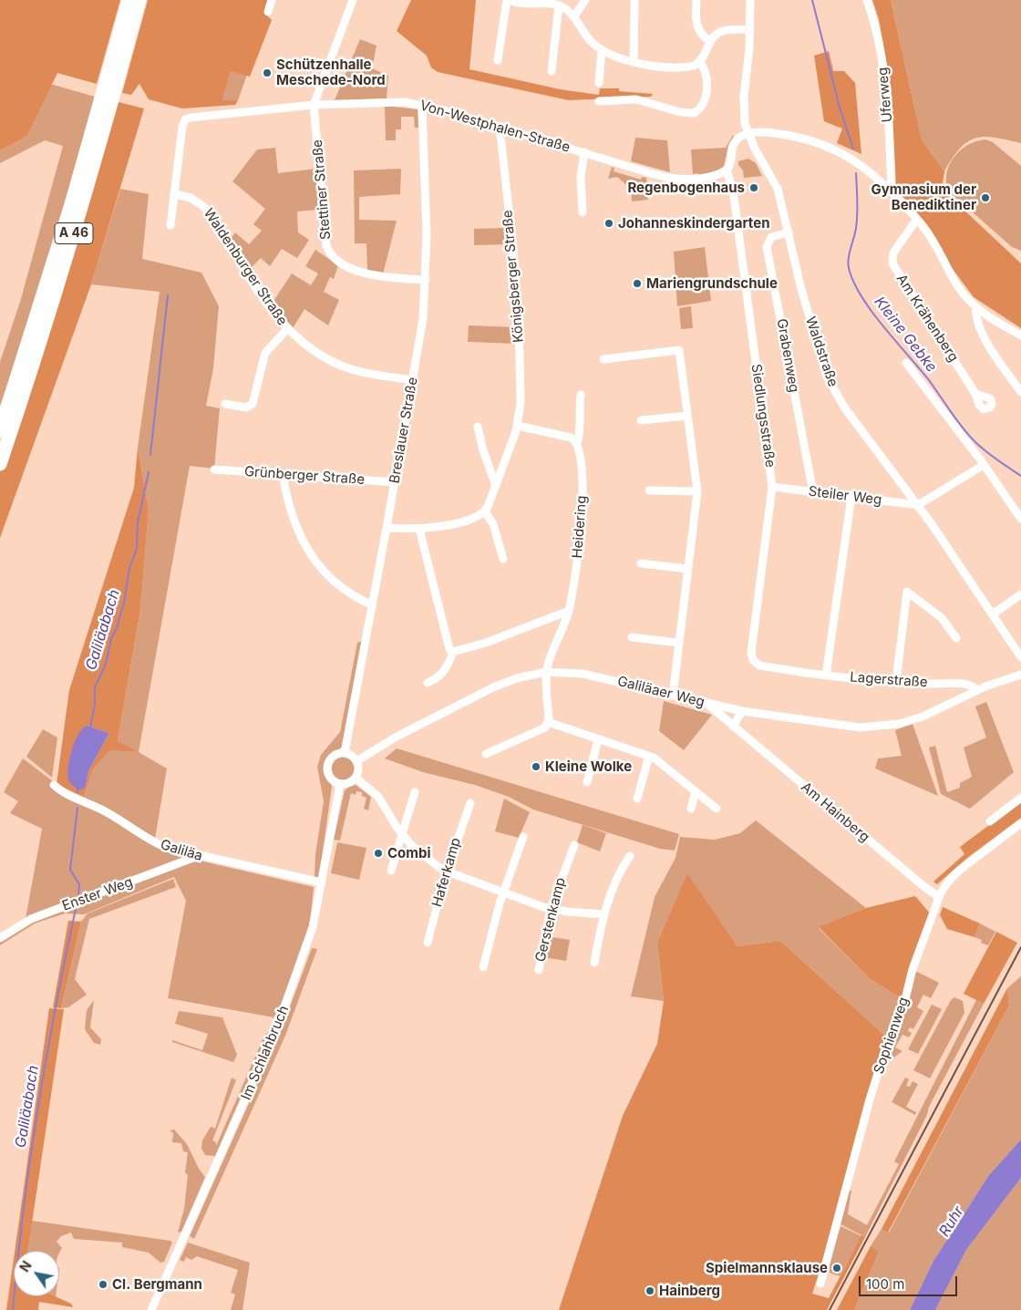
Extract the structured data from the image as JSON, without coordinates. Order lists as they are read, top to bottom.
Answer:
{
  "streets": {
    "highway": ["A 46"],
    "street": [
      "Uferweg",
      "Von-Westphalen-Straße",
      "Stettiner Straße",
      "Waldenburger Straße",
      "Königsberger Straße",
      "Am Krähenberg",
      "Waldstraße",
      "Grabenweg",
      "Siedlungsstraße",
      "Breslauer Straße",
      "Grünberger Straße",
      "Steiler Weg",
      "Heidering",
      "Lagerstraße",
      "Galiläaer Weg",
      "Am Hainberg",
      "Galiläa",
      "Haferkamp",
      "Enster Weg",
      "Gerstenkamp",
      "Sophienweg",
      "Im Schlahbruch"
    ]
  },
  "crossings": [
    ["Von-Westphalen-Straße", "Stettiner Straße"],
    ["Von-Westphalen-Straße", "Waldenburger Straße"],
    ["Von-Westphalen-Straße", "Königsberger Straße"],
    ["Von-Westphalen-Straße", "Siedlungsstraße"],
    ["Von-Westphalen-Straße", "Breslauer Straße"],
    ["Stettiner Straße", "Breslauer Straße"],
    ["Waldenburger Straße", "Breslauer Straße"],
    ["Waldstraße", "Grabenweg"],
    ["Waldstraße", "Steiler Weg"],
    ["Grabenweg", "Steiler Weg"],
    ["Siedlungsstraße", "Steiler Weg"],
    ["Siedlungsstraße", "Lagerstraße"],
    ["Breslauer Straße", "Grünberger Straße"],
    ["Breslauer Straße", "Galiläaer Weg"],
    ["Breslauer Straße", "Im Schlahbruch"],
    ["Heidering", "Galiläaer Weg"],
    ["Lagerstraße", "Galiläaer Weg"],
    ["Galiläaer Weg", "Am Hainberg"],
    ["Galiläaer Weg", "Im Schlahbruch"],
    ["Am Hainberg", "Sophienweg"],
    ["Galiläa", "Enster Weg"],
    ["Galiläa", "Im Schlahbruch"]
  ],
  "water": ["Kleine Gebke", "Galiläabach", "Ruhr"],
  "places": [
    "Schützenhalle Meschede-Nord",
    "Regenbogenhaus",
    "Gymnasium der Benediktiner",
    "Johanneskindergarten",
    "Mariengrundschule",
    "Kleine Wolke",
    "Combi",
    "Spielmannsklause",
    "Cl. Bergmann",
    "Hainberg"
  ],
  "scale_bar": "100 m",
  "north": "top left"
}
